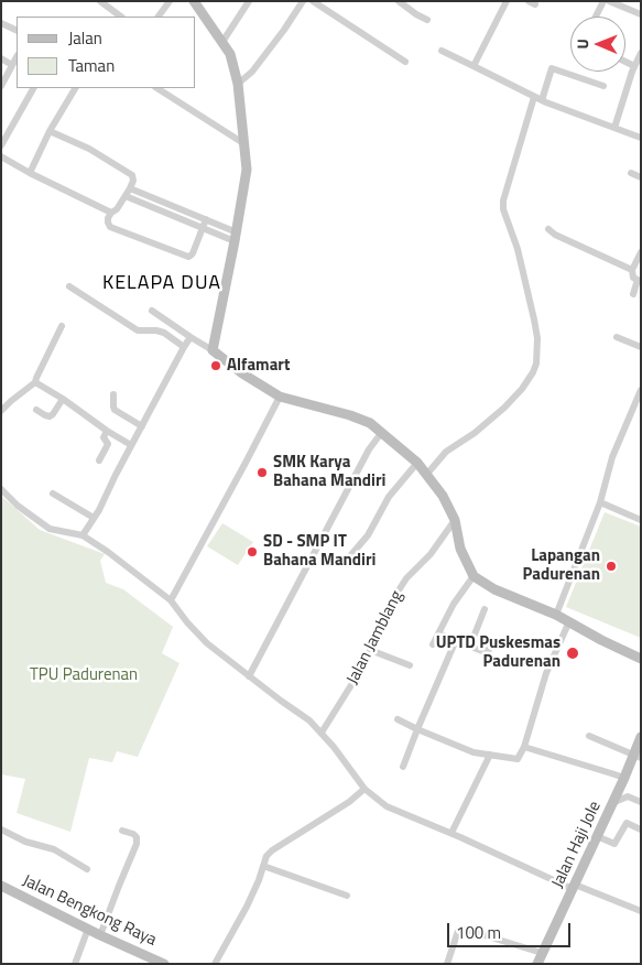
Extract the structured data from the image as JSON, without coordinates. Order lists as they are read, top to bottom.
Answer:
{
  "streets": {
    "main road": ["Jalan Haji Jole", "Jalan Bengkong Raya"],
    "street": ["Jalan Jamblang"]
  },
  "districts": ["KELAPA DUA"],
  "parks": ["TPU Padurenan"],
  "places": [
    "Alfamart",
    "SMK Karya Bahana Mandiri",
    "SD - SMP IT Bahana Mandiri",
    "Lapangan Padurenan",
    "UPTD Puskesmas Padurenan"
  ],
  "legend": ["Jalan", "Taman"],
  "scale_bar": "100 m",
  "north": "left"
}
